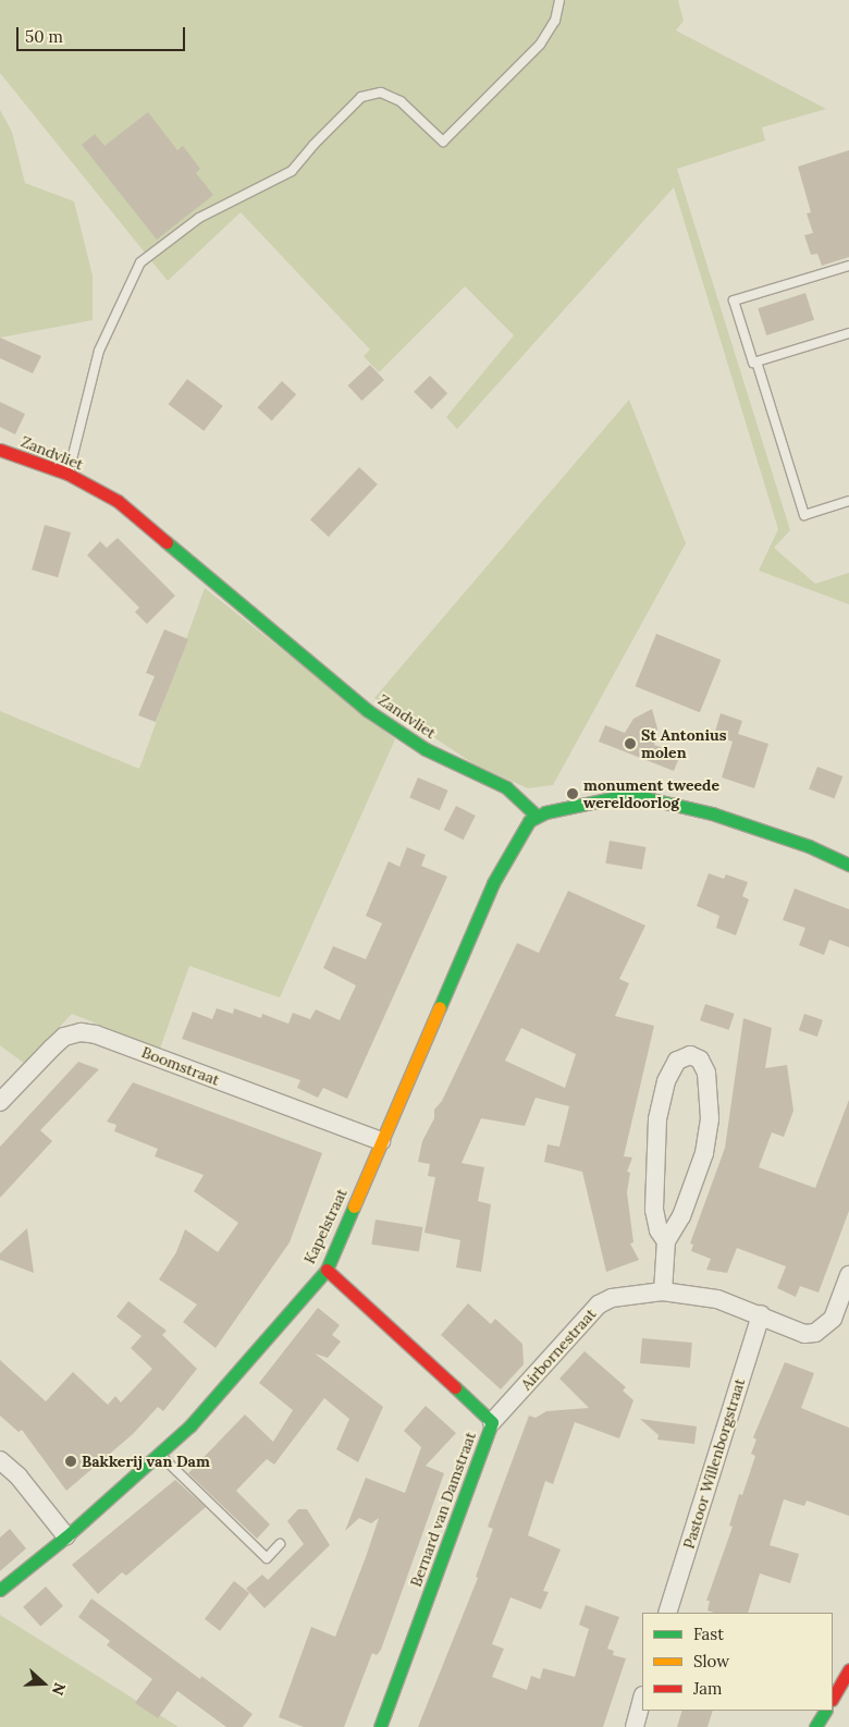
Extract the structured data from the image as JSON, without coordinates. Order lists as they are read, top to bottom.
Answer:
{
  "streets": {
    "street": [
      "Zandvliet",
      "Boomstraat",
      "Kapelstraat",
      "Airbornestraat",
      "Pastoor Willenborgstraat",
      "Bernard van Damstraat"
    ]
  },
  "crossings": [
    ["Zandvliet", "Kapelstraat"],
    ["Boomstraat", "Kapelstraat"],
    ["Kapelstraat", "Bernard van Damstraat"],
    ["Airbornestraat", "Pastoor Willenborgstraat"],
    ["Airbornestraat", "Bernard van Damstraat"]
  ],
  "places": ["St Antonius molen", "monument tweede wereldoorlog", "Bakkerij van Dam"],
  "legend": ["Fast", "Slow", "Jam"],
  "scale_bar": "50 m",
  "north": "right"
}
